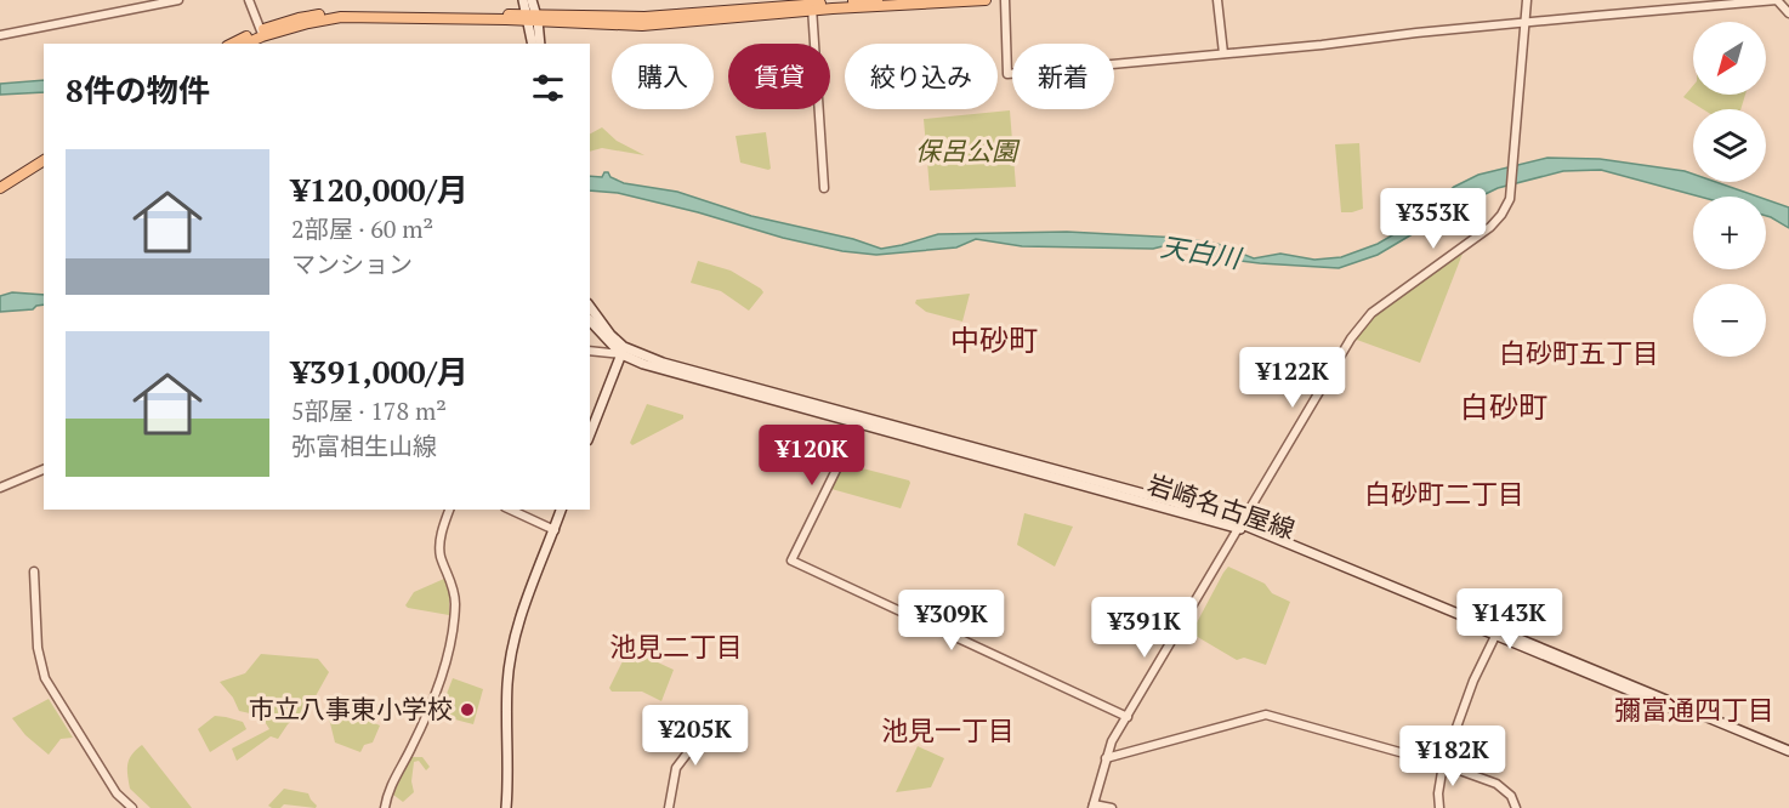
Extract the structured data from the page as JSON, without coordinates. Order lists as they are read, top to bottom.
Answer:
{
  "streets": {
    "main road": ["岩崎名古屋線"]
  },
  "districts": [
    "中砂町",
    "白砂町五丁目",
    "白砂町",
    "白砂町二丁目",
    "池見二丁目",
    "彌富通四丁目",
    "池見一丁目"
  ],
  "water": ["天白川"],
  "parks": ["保呂公園"],
  "places": ["市立八事東小学校"],
  "north": "bottom left",
  "page": {
    "map_buttons": ["+", "−"],
    "chip": [
      "購入",
      "賃貸",
      "絞り込み",
      "新着"
    ],
    "heading": "8件の物件",
    "list": [
      {
        "name": "¥120,000/月",
        "note": "2部屋 · 60 m² · マンション"
      },
      {
        "name": "¥391,000/月",
        "note": "5部屋 · 178 m² · 弥富相生山線"
      }
    ],
    "price": [
      "¥353K",
      "¥122K",
      "¥120K",
      "¥143K",
      "¥309K",
      "¥391K",
      "¥205K",
      "¥182K"
    ]
  }
}
